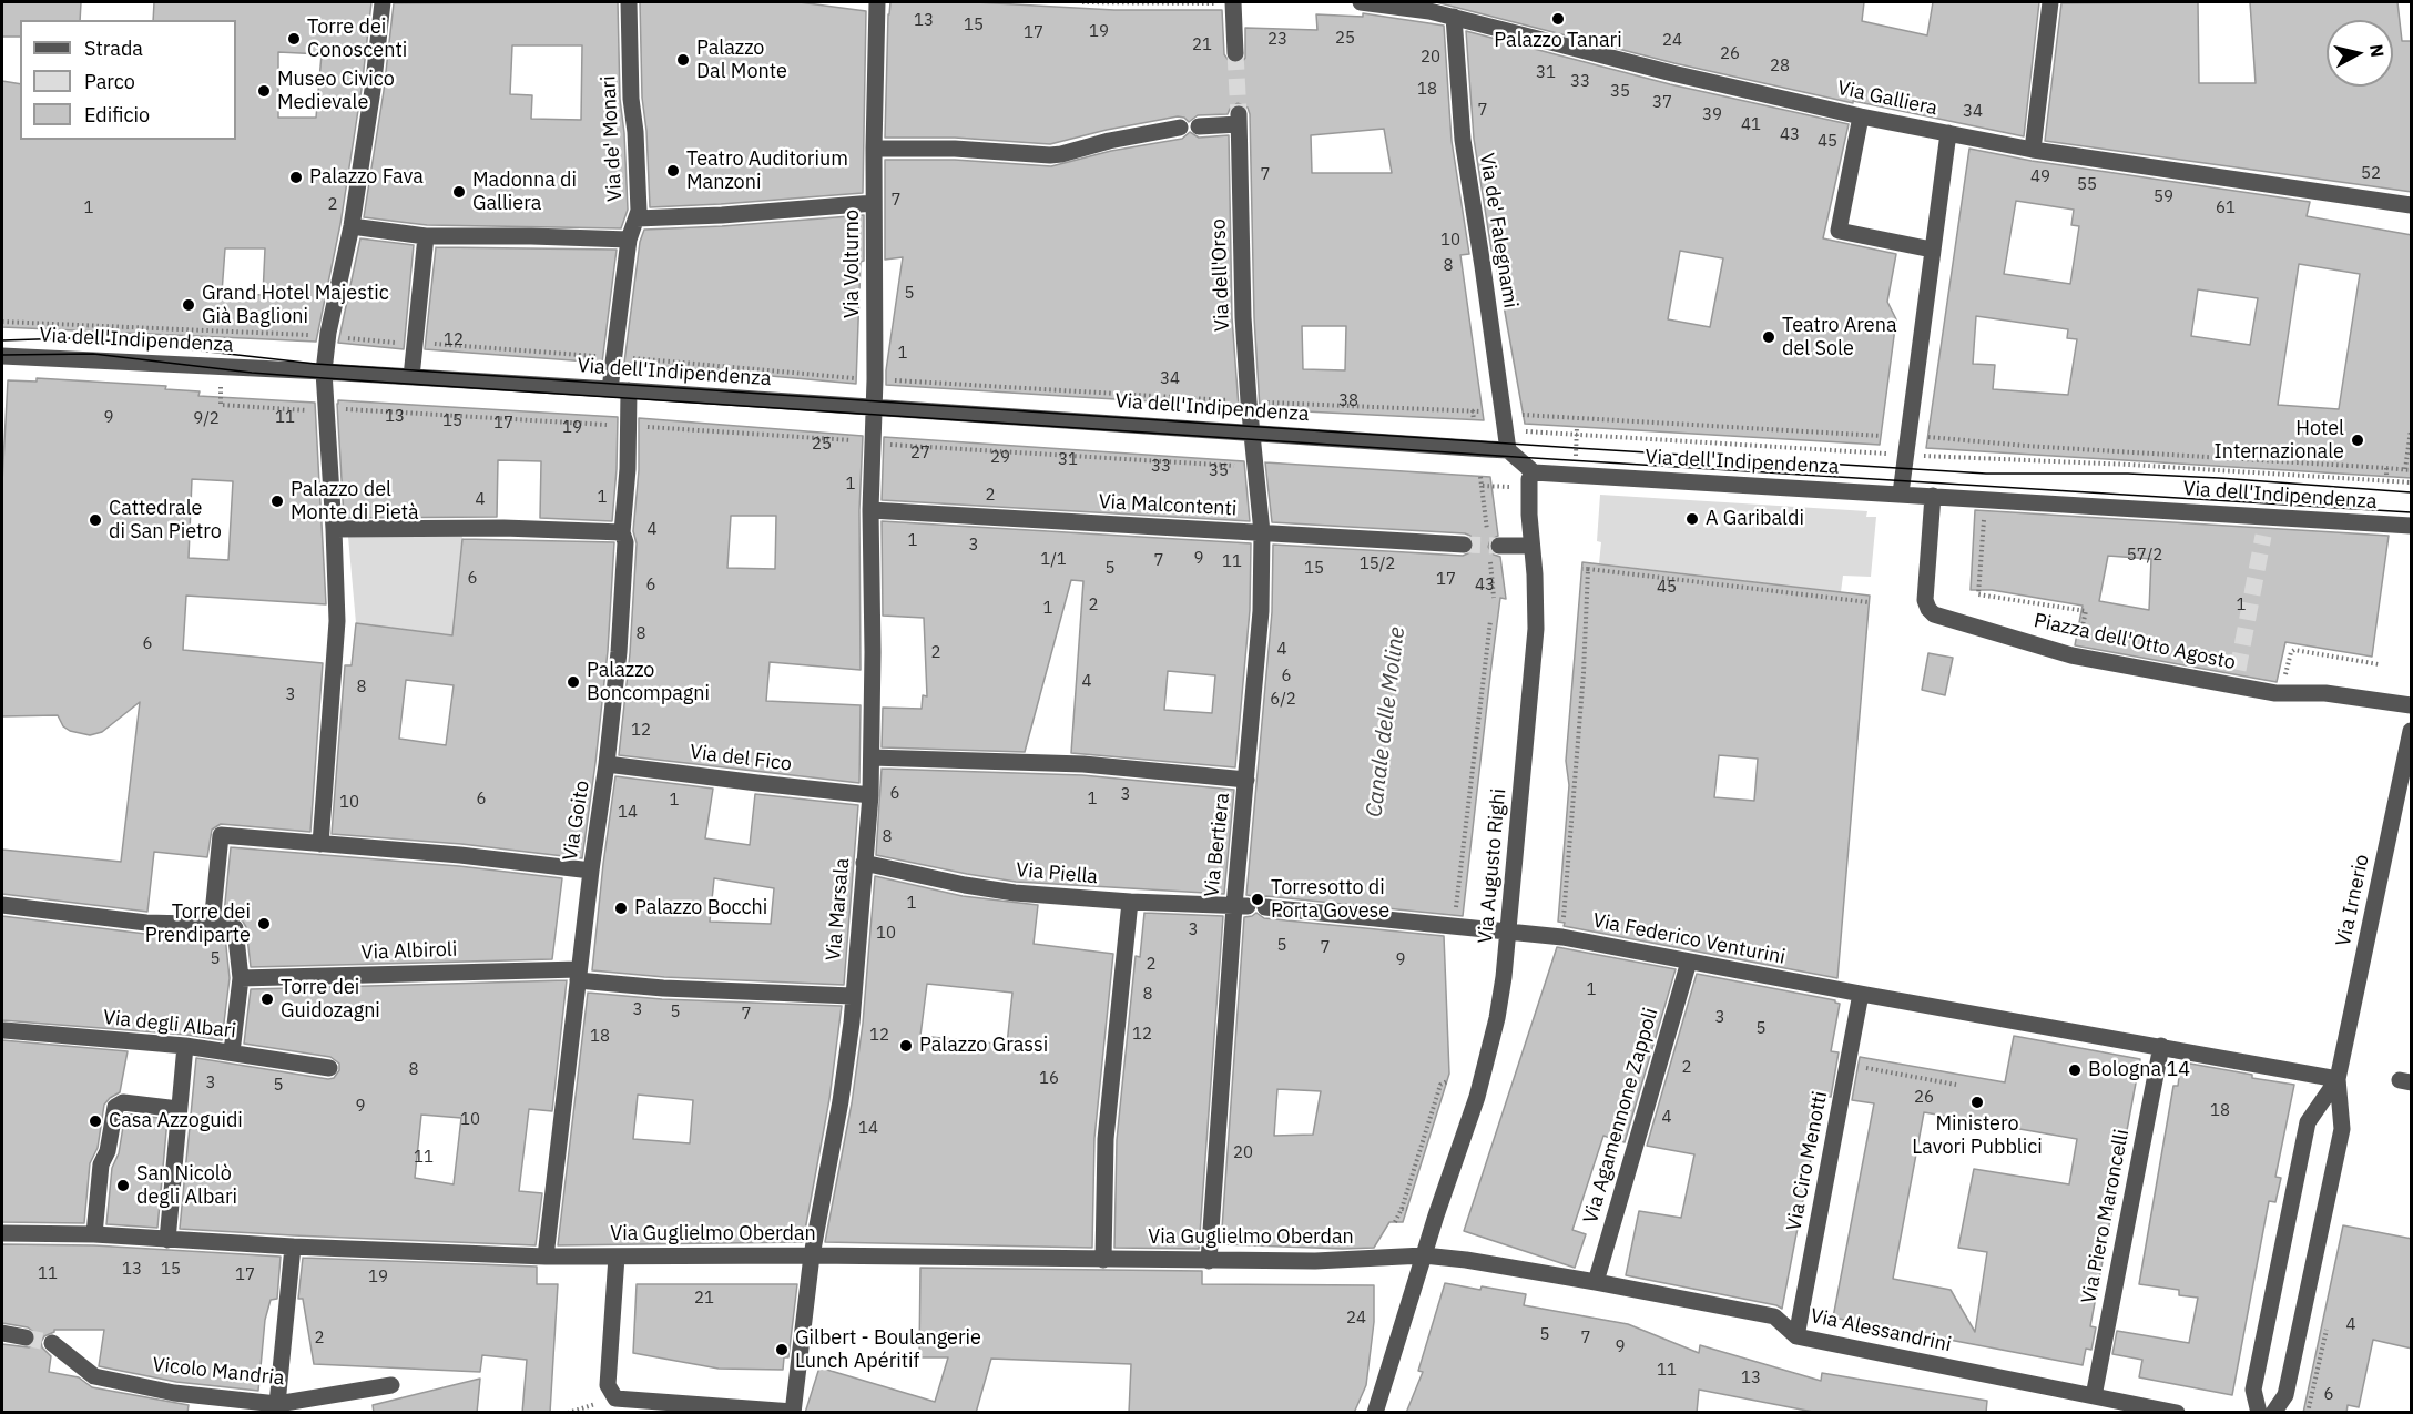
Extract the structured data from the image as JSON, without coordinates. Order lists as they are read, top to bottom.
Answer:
{
  "streets": {
    "street": [
      "Via Galliera",
      "Via de' Monari",
      "Via de' Falegnami",
      "Via Volturno",
      "Via dell'Orso",
      "Via dell'Indipendenza",
      "Via Malcontenti",
      "Piazza dell'Otto Agosto",
      "Via del Fico",
      "Via Goito",
      "Via Bertiera",
      "Via Augusto Righi",
      "Via Piella",
      "Via Irnerio",
      "Via Marsala",
      "Via Federico Venturini",
      "Via Albiroli",
      "Via degli Albari",
      "Via Agamennone Zappoli",
      "Via Ciro Menotti",
      "Via Piero Maroncelli",
      "Via Guglielmo Oberdan",
      "Via Alessandrini",
      "Vicolo Mandria"
    ]
  },
  "crossings": [
    ["Via Galliera", "Via de' Falegnami"],
    ["Via de' Monari", "Via dell'Indipendenza"],
    ["Via de' Falegnami", "Via dell'Indipendenza"],
    ["Via Volturno", "Via dell'Indipendenza"],
    ["Via Volturno", "Via Marsala"],
    ["Via dell'Orso", "Via dell'Indipendenza"],
    ["Via dell'Orso", "Via Bertiera"],
    ["Via dell'Indipendenza", "Piazza dell'Otto Agosto"],
    ["Via dell'Indipendenza", "Via Goito"],
    ["Via dell'Indipendenza", "Via Bertiera"],
    ["Via dell'Indipendenza", "Via Augusto Righi"],
    ["Via dell'Indipendenza", "Via Marsala"],
    ["Via Malcontenti", "Via Bertiera"],
    ["Via Malcontenti", "Via Marsala"],
    ["Via del Fico", "Via Goito"],
    ["Via del Fico", "Via Marsala"],
    ["Via Goito", "Via Albiroli"],
    ["Via Goito", "Via Guglielmo Oberdan"],
    ["Via Bertiera", "Via Piella"],
    ["Via Bertiera", "Via Guglielmo Oberdan"],
    ["Via Augusto Righi", "Via Piella"],
    ["Via Augusto Righi", "Via Federico Venturini"],
    ["Via Augusto Righi", "Via Guglielmo Oberdan"],
    ["Via Augusto Righi", "Via Alessandrini"],
    ["Via Piella", "Via Marsala"],
    ["Via Piella", "Via Federico Venturini"],
    ["Via Marsala", "Via Albiroli"],
    ["Via Marsala", "Via Guglielmo Oberdan"],
    ["Via Federico Venturini", "Via Agamennone Zappoli"],
    ["Via Federico Venturini", "Via Ciro Menotti"],
    ["Via Agamennone Zappoli", "Via Alessandrini"],
    ["Via Ciro Menotti", "Via Alessandrini"],
    ["Via Piero Maroncelli", "Via Alessandrini"],
    ["Via Guglielmo Oberdan", "Via Alessandrini"]
  ],
  "water": ["Canale delle Moline"],
  "places": [
    "Palazzo Tanari",
    "Torre dei Conoscenti",
    "Palazzo Dal Monte",
    "Museo Civico Medievale",
    "Teatro Auditorium Manzoni",
    "Palazzo Fava",
    "Madonna di Galliera",
    "Grand Hotel Majestic Già Baglioni",
    "Teatro Arena del Sole",
    "Hotel Internazionale",
    "Palazzo del Monte di Pietà",
    "A Garibaldi",
    "Cattedrale di San Pietro",
    "Palazzo Boncompagni",
    "Torresotto di Porta Govese",
    "Palazzo Bocchi",
    "Torre dei Prendiparte",
    "Torre dei Guidozagni",
    "Palazzo Grassi",
    "Bologna 14",
    "Ministero Lavori Pubblici",
    "Casa Azzoguidi",
    "San Nicolò degli Albari",
    "Gilbert - Boulangerie Lunch Apéritif"
  ],
  "house_numbers": [
    "13",
    "15",
    "19",
    "17",
    "25",
    "23",
    "24",
    "21",
    "26",
    "20",
    "28",
    "31",
    "33",
    "18",
    "35",
    "37",
    "7",
    "34",
    "39",
    "41",
    "43",
    "45",
    "52",
    "7",
    "49",
    "55",
    "59",
    "7",
    "2",
    "1",
    "61",
    "10",
    "8",
    "5",
    "12",
    "1",
    "34",
    "38",
    "13",
    "9",
    "11",
    "9/2",
    "15",
    "17",
    "19",
    "25",
    "27",
    "29",
    "31",
    "33",
    "35",
    "1",
    "2",
    "1",
    "4",
    "4",
    "1",
    "3",
    "57/2",
    "9",
    "1/1",
    "7",
    "11",
    "15/2",
    "5",
    "15",
    "6",
    "17",
    "6",
    "43",
    "45",
    "2",
    "1",
    "1",
    "8",
    "6",
    "4",
    "2",
    "6",
    "4",
    "8",
    "3",
    "6/2",
    "12",
    "6",
    "3",
    "6",
    "1",
    "1",
    "10",
    "14",
    "8",
    "1",
    "3",
    "10",
    "5",
    "7",
    "5",
    "9",
    "2",
    "1",
    "8",
    "3",
    "5",
    "7",
    "3",
    "5",
    "12",
    "12",
    "18",
    "2",
    "8",
    "16",
    "3",
    "5",
    "26",
    "9",
    "18",
    "4",
    "10",
    "14",
    "20",
    "11",
    "13",
    "15",
    "11",
    "17",
    "19",
    "21",
    "24",
    "4",
    "5",
    "2",
    "7",
    "9",
    "11",
    "13",
    "6"
  ],
  "legend": ["Strada", "Parco", "Edificio"],
  "north": "right"
}
